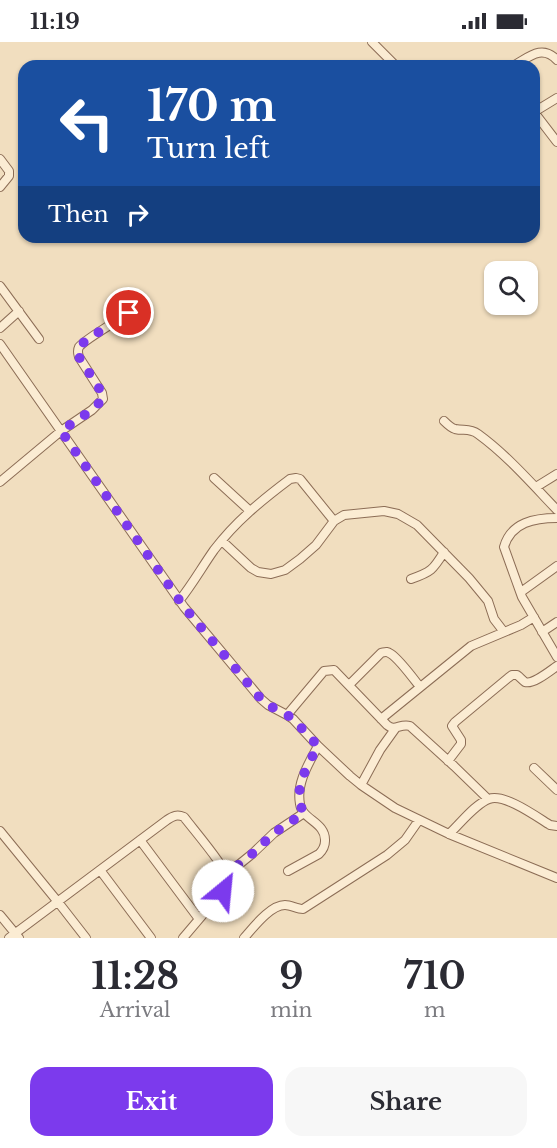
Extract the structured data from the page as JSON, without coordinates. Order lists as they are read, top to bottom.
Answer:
{
  "page": {
    "status": "11:19",
    "turn": ["170 m", "Turn left"],
    "then": "Then",
    "eta": [
      "11:28",
      "Arrival",
      "9",
      "min",
      "710",
      "m"
    ],
    "buttons": ["Exit", "Share"]
  }
}
